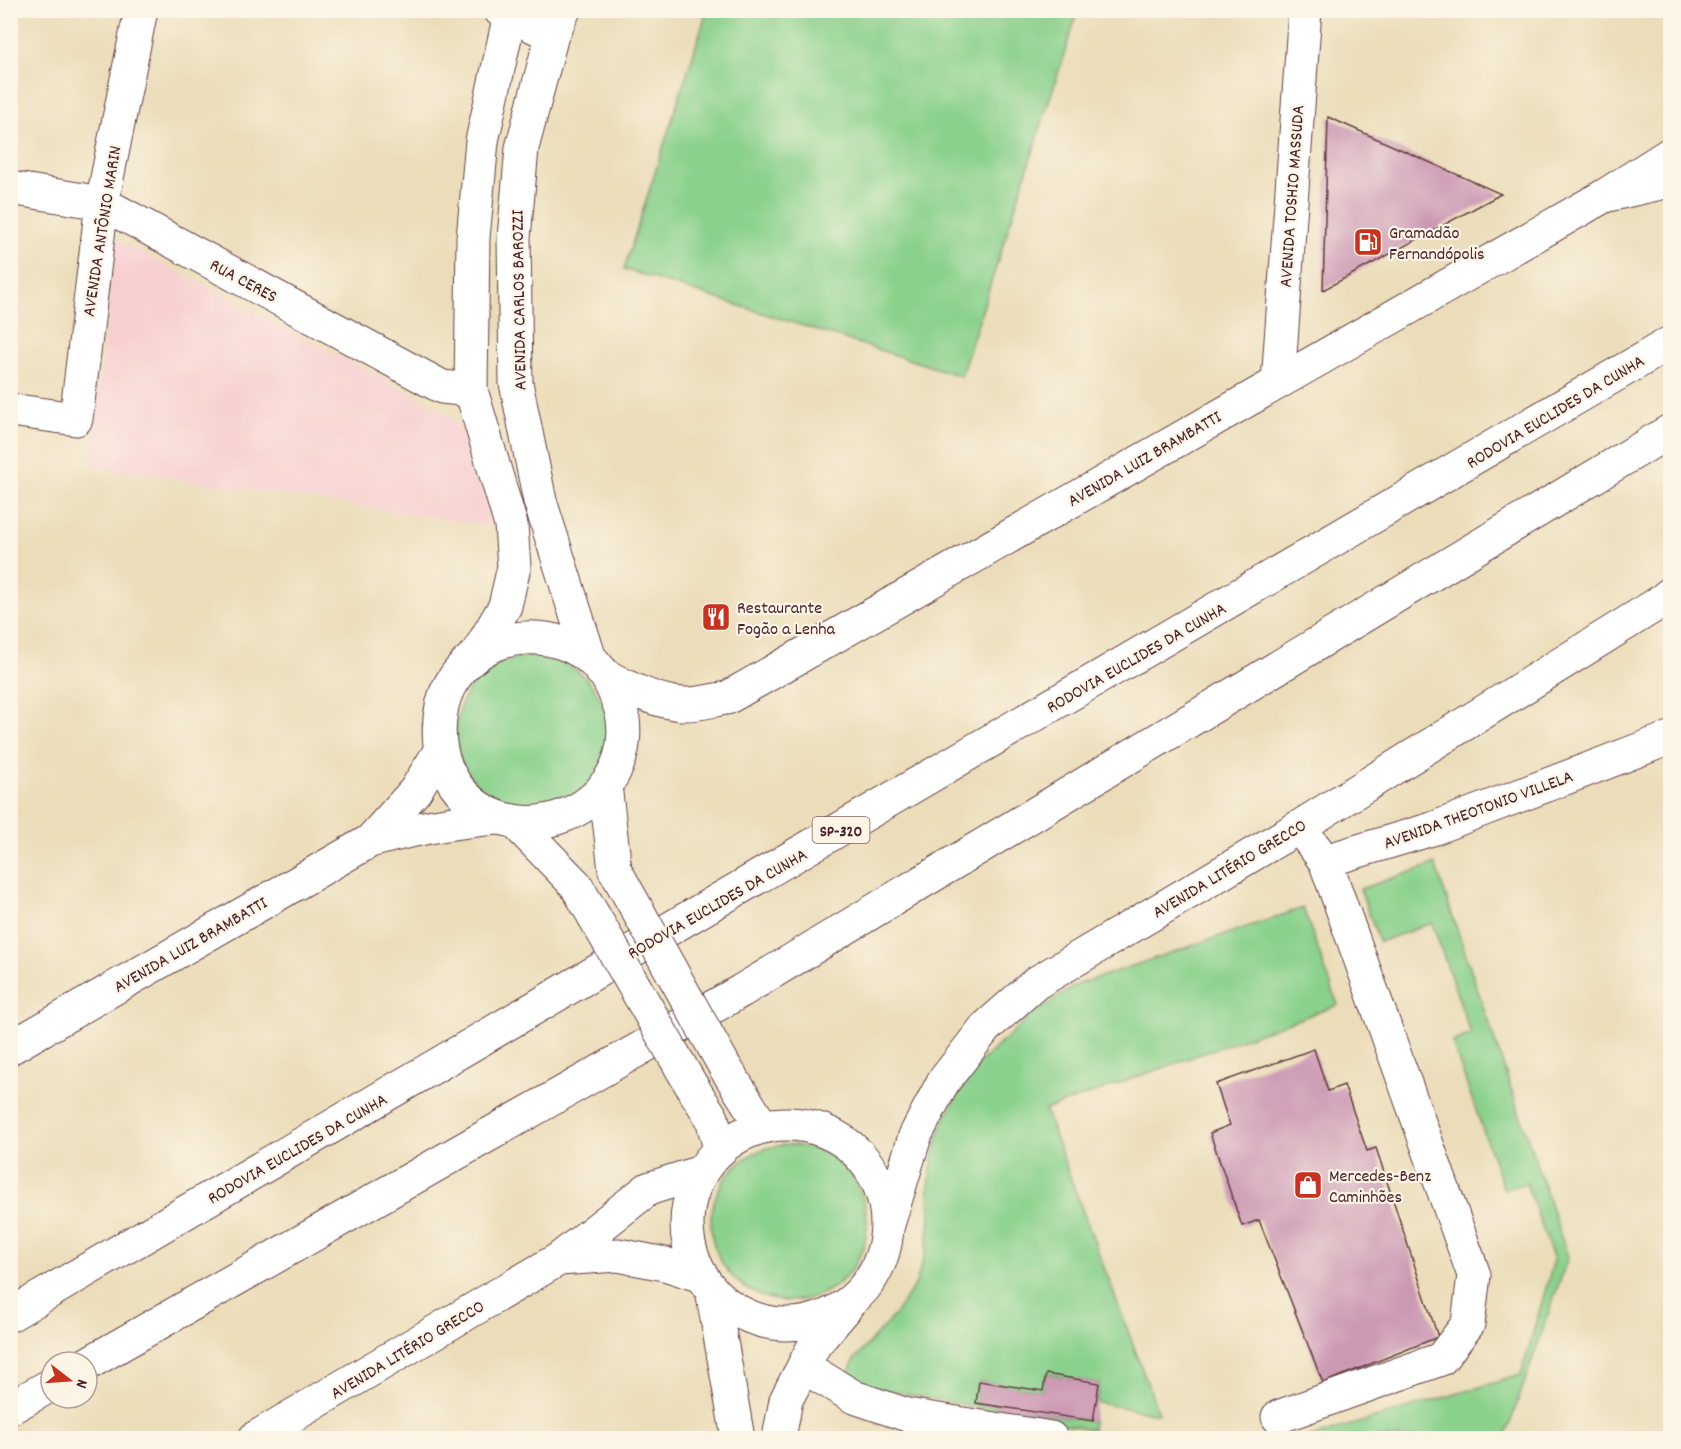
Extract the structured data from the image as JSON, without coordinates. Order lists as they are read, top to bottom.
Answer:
{
  "streets": {
    "main road": [
      "AVENIDA TOSHIO MASSUDA",
      "AVENIDA ANTÔNIO MARIN",
      "RUA CERES",
      "AVENIDA CARLOS BAROZZI",
      "RODOVIA EUCLIDES DA CUNHA",
      "AVENIDA LUIZ BRAMBATTI",
      "AVENIDA THEOTONIO VILLELA",
      "SP-320",
      "AVENIDA LITÉRIO GRECCO"
    ]
  },
  "crossings": [
    ["AVENIDA TOSHIO MASSUDA", "AVENIDA LUIZ BRAMBATTI"],
    ["AVENIDA ANTÔNIO MARIN", "RUA CERES"],
    ["RUA CERES", "AVENIDA CARLOS BAROZZI"],
    ["AVENIDA CARLOS BAROZZI", "AVENIDA LUIZ BRAMBATTI"]
  ],
  "places": {
    "fuel station": ["Gramadão Fernandópolis"],
    "restaurant": ["Restaurante Fogão a Lenha"],
    "shop": ["Mercedes-Benz Caminhões"]
  },
  "north": "right"
}
